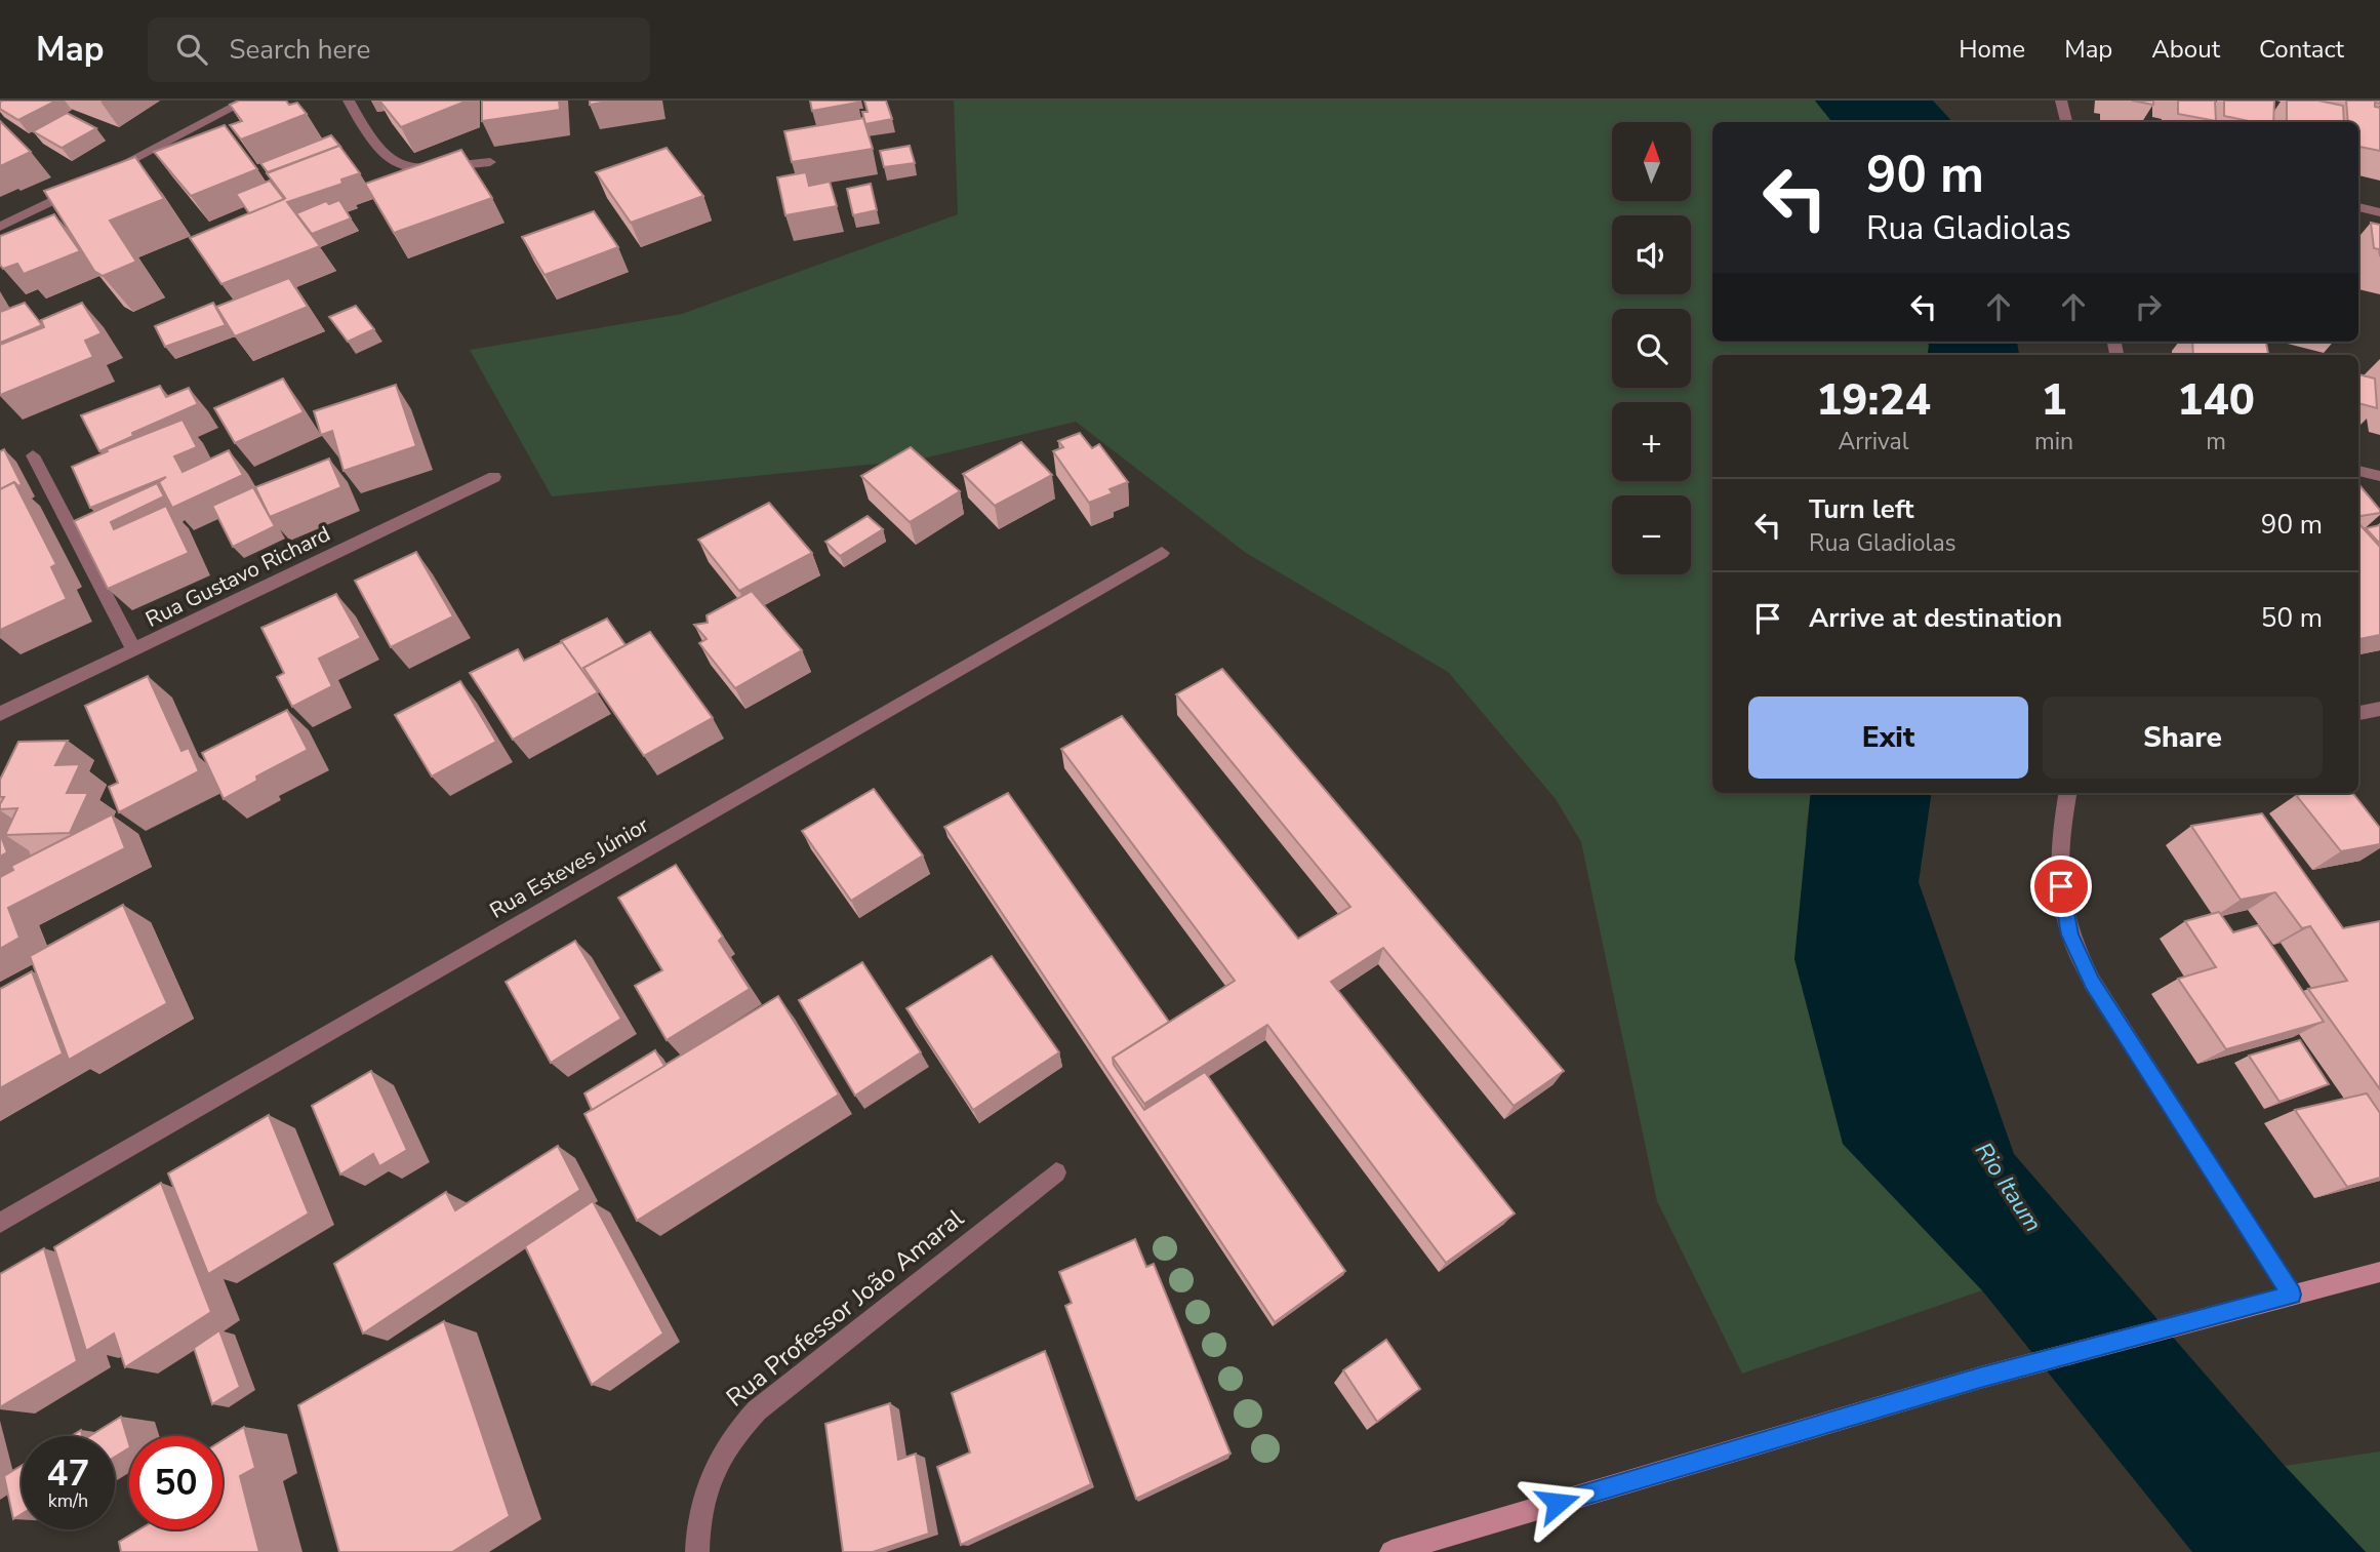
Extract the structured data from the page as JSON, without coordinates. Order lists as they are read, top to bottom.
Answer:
{
  "streets": {
    "street": ["Rua Gustavo Richard", "Rua Esteves Júnior", "Rua Professor João Amaral"]
  },
  "water": ["Rio Itaum"],
  "north": "top",
  "page": {
    "header": "Map",
    "search": "Search here",
    "nav": [
      "Home",
      "Map",
      "About",
      "Contact"
    ],
    "map_buttons": ["+", "−"],
    "turn": ["90 m", "Rua Gladiolas"],
    "eta": [
      "19:24",
      "Arrival",
      "1",
      "min",
      "140",
      "m"
    ],
    "list": [
      {
        "name": "Turn left",
        "note": "Rua Gladiolas",
        "value": "90 m"
      },
      {
        "name": "Arrive at destination",
        "value": "50 m"
      }
    ],
    "buttons": ["Exit", "Share"],
    "speed": "47 km/h",
    "limit": "50"
  }
}
